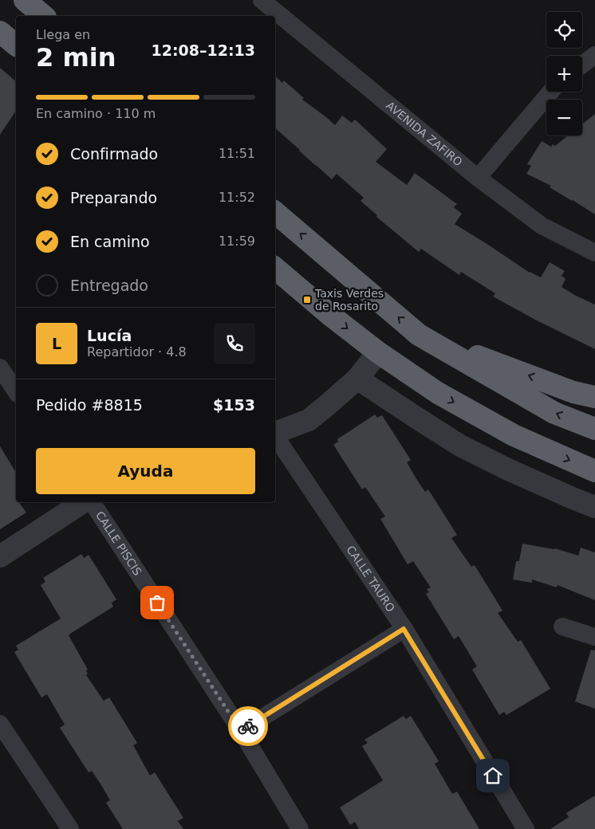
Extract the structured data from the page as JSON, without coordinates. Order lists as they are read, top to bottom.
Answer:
{
  "streets": {
    "street": ["AVENIDA ZAFIRO", "CALLE PISCIS", "CALLE TAURO"]
  },
  "places": {
    "transit": ["Taxis Verdes de Rosarito"]
  },
  "page": {
    "map_buttons": ["+", "−"],
    "heading": ["2 min", "Llega en", "12:08–12:13"],
    "panel": [
      "Lucía",
      "Repartidor · 4.8",
      "Pedido #8815",
      "$153"
    ],
    "bar": "En camino · 110 m",
    "list": [
      ["Confirmado", "11:51"],
      ["Preparando", "11:52"],
      ["En camino", "11:59"],
      "Entregado"
    ],
    "round": "L",
    "buttons": "Ayuda"
  }
}
